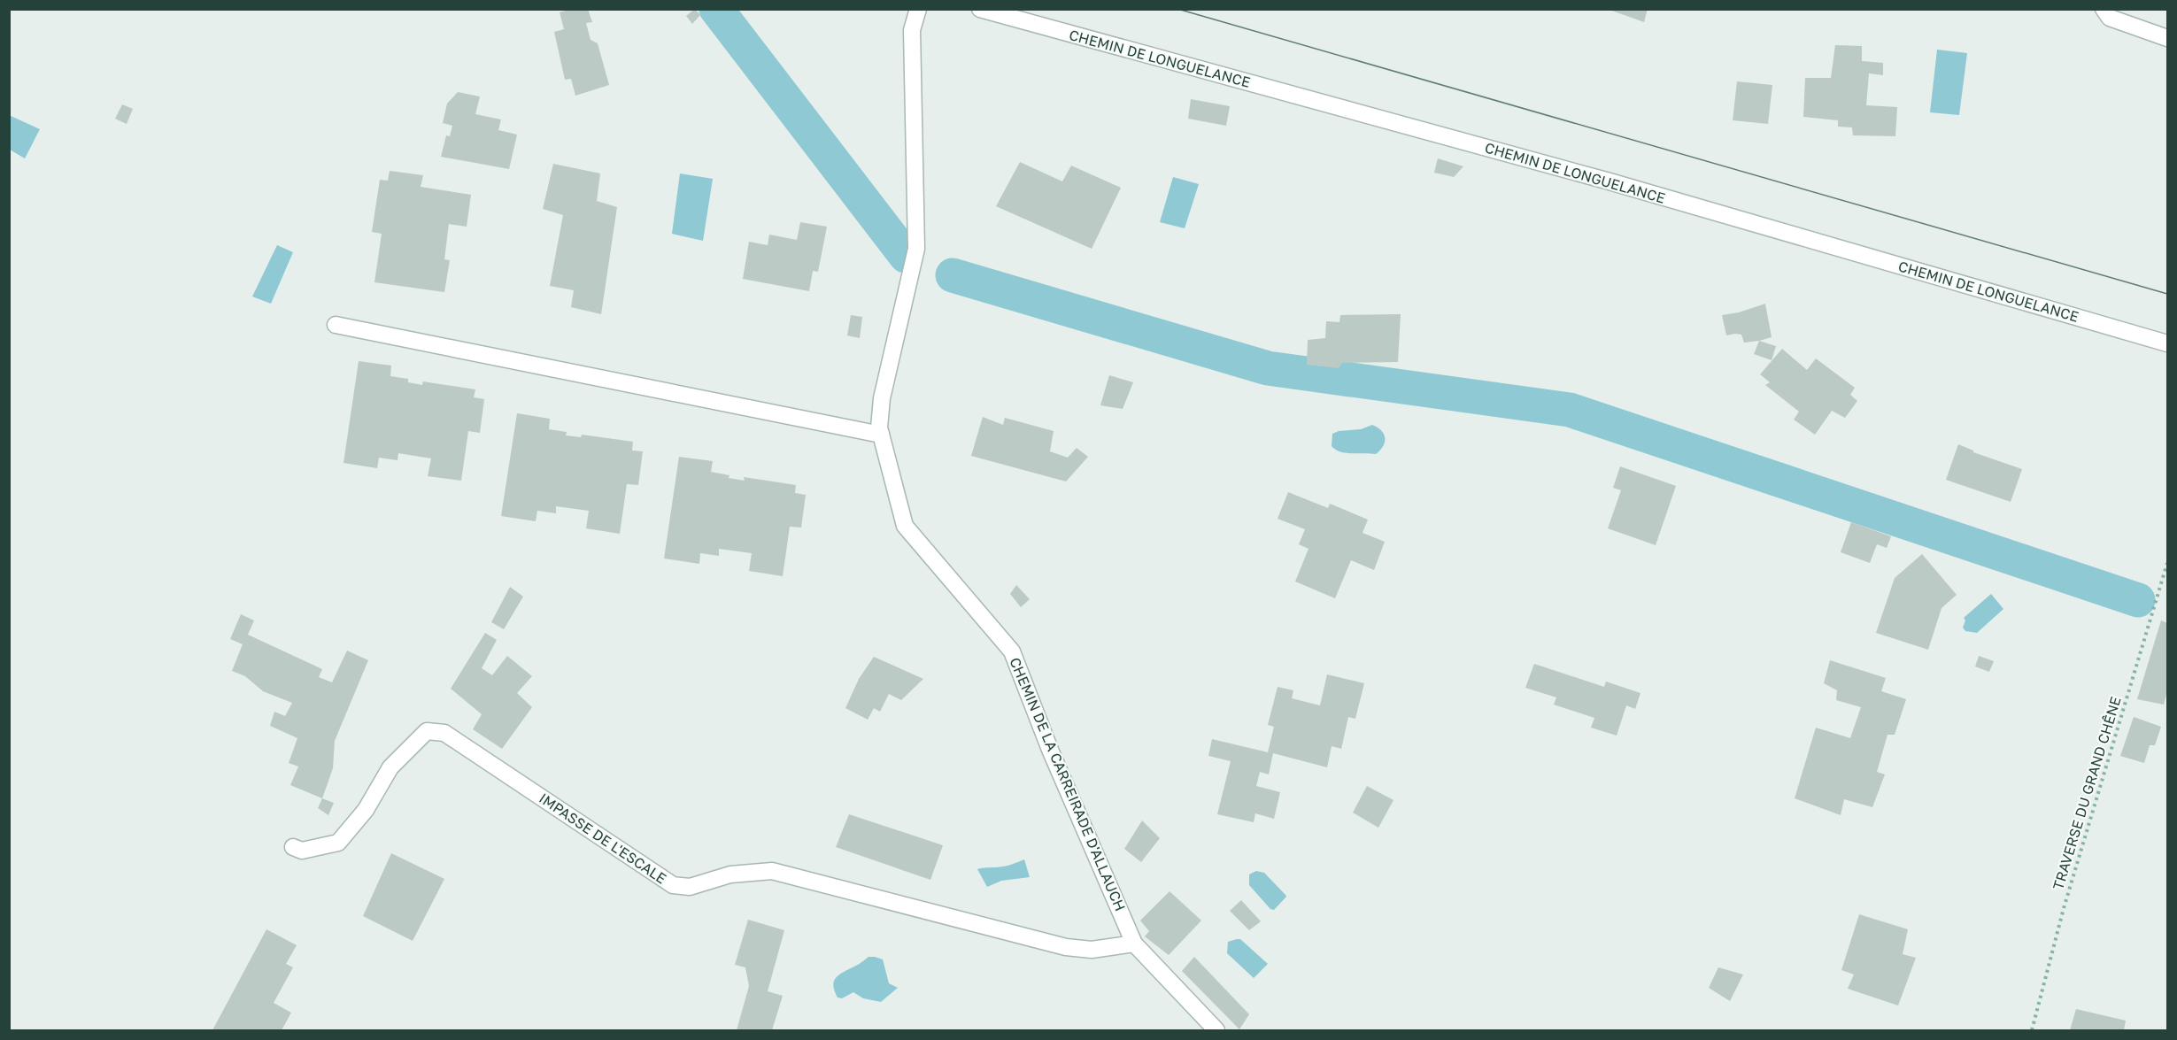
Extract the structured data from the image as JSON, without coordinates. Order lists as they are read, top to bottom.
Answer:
{
  "streets": {
    "street": ["CHEMIN DE LONGUELANCE", "CHEMIN DE LA CARREIRADE D'ALLAUCH", "IMPASSE DE L'ESCALE"],
    "path": ["TRAVERSE DU GRAND CHÊNE"]
  },
  "crossings": [
    ["CHEMIN DE LA CARREIRADE D'ALLAUCH", "IMPASSE DE L'ESCALE"]
  ]
}
